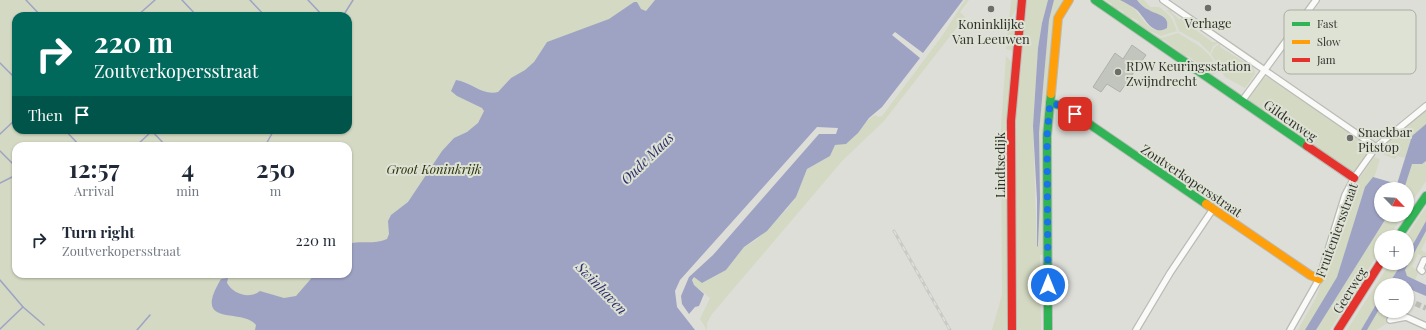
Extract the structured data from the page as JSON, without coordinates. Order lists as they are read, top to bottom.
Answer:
{
  "streets": {
    "street": [
      "Gildenweg",
      "Lindtsedijk",
      "Zoutverkopersstraat",
      "Fruiteniersstraat",
      "Geerweg"
    ]
  },
  "crossings": [
    ["Gildenweg", "Fruiteniersstraat"],
    ["Zoutverkopersstraat", "Fruiteniersstraat"]
  ],
  "water": ["Oude Maas", "Swinhaven"],
  "parks": ["Groot Koninkrijk"],
  "places": [
    "Verhage",
    "Koninklijke Van Leeuwen",
    "RDW Keuringsstation Zwijndrecht",
    "Snackbar Pitstop"
  ],
  "legend": ["Fast", "Slow", "Jam"],
  "north": "bottom right",
  "page": {
    "turn": ["220 m", "Zoutverkopersstraat"],
    "then": "Then",
    "eta": [
      "12:57",
      "Arrival",
      "4",
      "min",
      "250",
      "m"
    ],
    "map_buttons": ["+", "−"],
    "list": [
      {
        "name": "Turn right",
        "note": "Zoutverkopersstraat",
        "value": "220 m"
      }
    ]
  }
}
